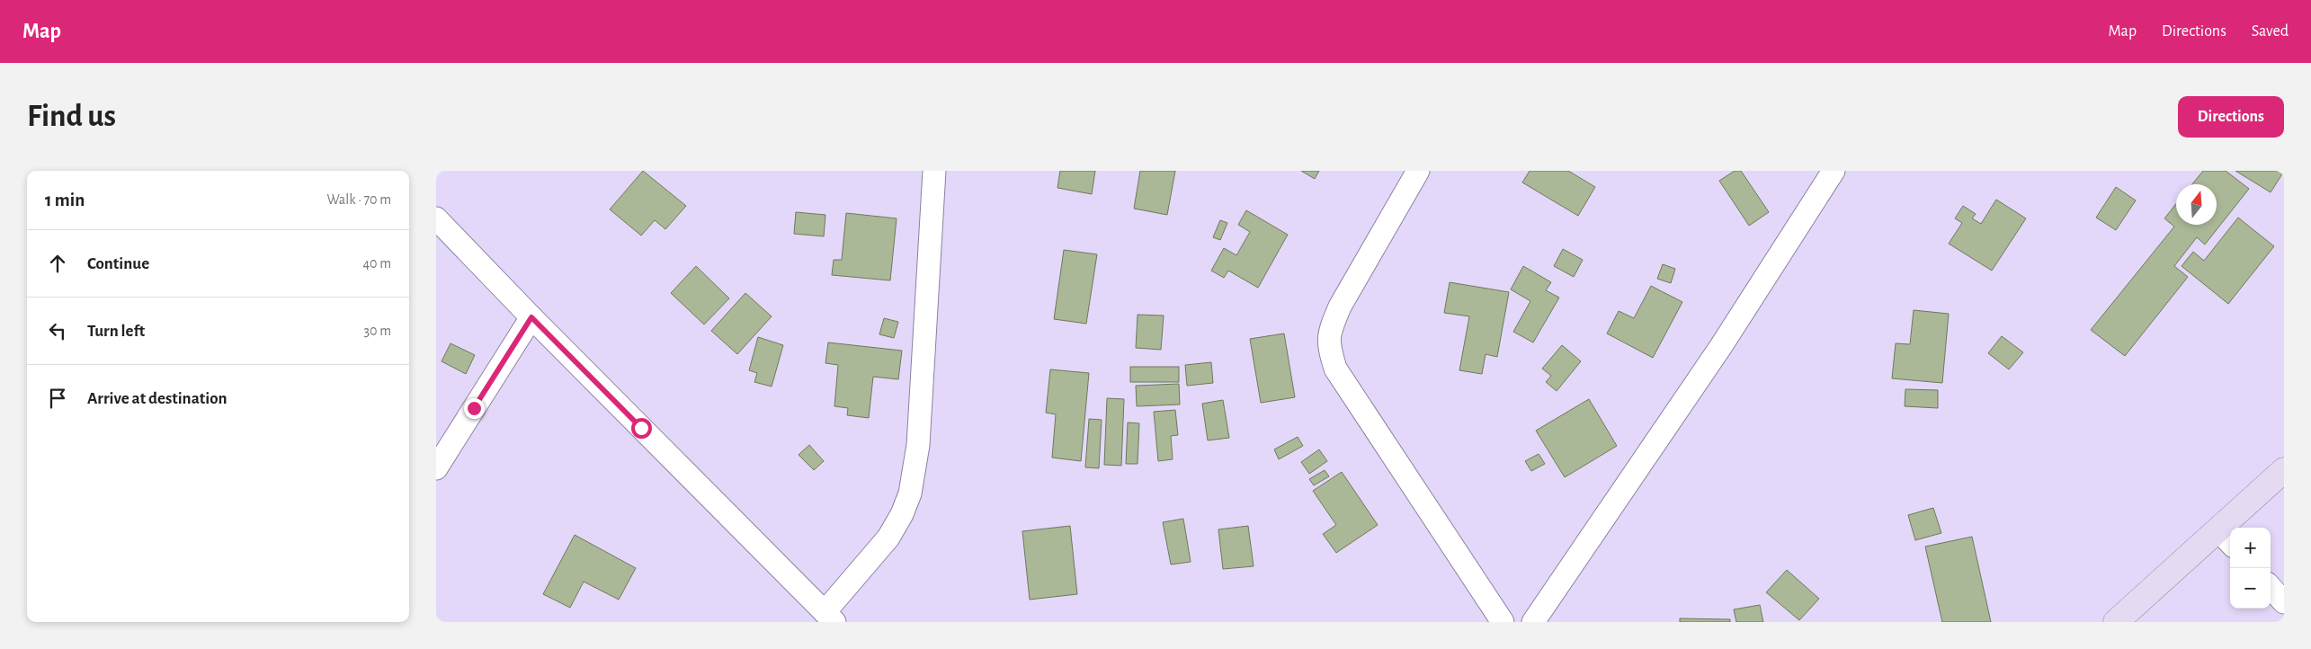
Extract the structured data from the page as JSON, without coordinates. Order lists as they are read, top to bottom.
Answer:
{
  "north": "top",
  "page": {
    "header": "Map",
    "nav": ["Map", "Directions", "Saved"],
    "buttons": "Directions",
    "title": "Find us",
    "heading": ["1 min", "Walk · 70 m"],
    "list": [
      ["Continue", "40 m"],
      ["Turn left", "30 m"],
      "Arrive at destination"
    ],
    "map_buttons": ["+", "−"]
  }
}
